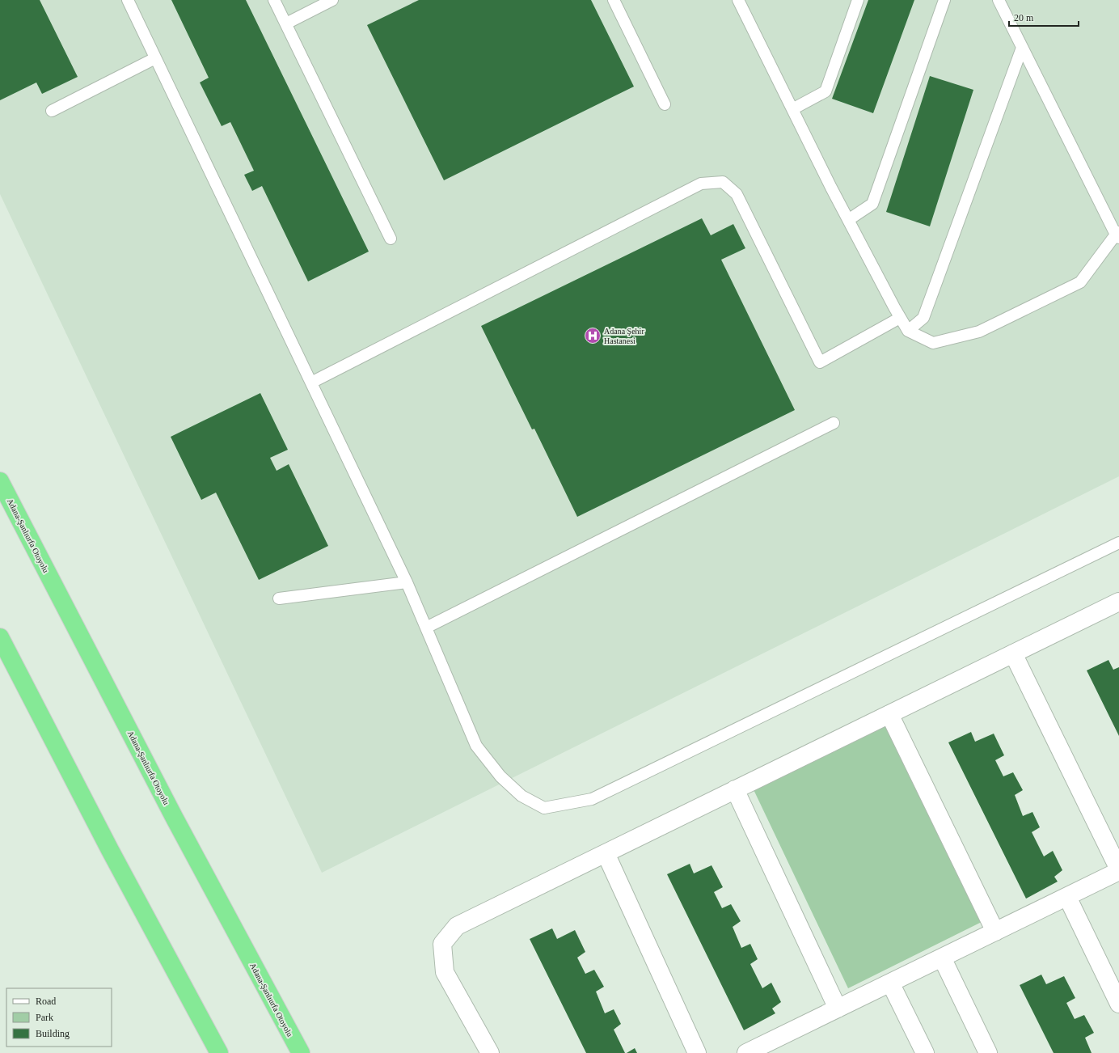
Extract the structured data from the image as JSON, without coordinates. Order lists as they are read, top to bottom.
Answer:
{
  "streets": {
    "highway": ["Adana-Şanlıurfa Otoyolu"]
  },
  "places": {
    "hospital": ["Adana Şehir Hastanesi"]
  },
  "legend": ["Road", "Park", "Building"],
  "scale_bar": "20 m"
}
